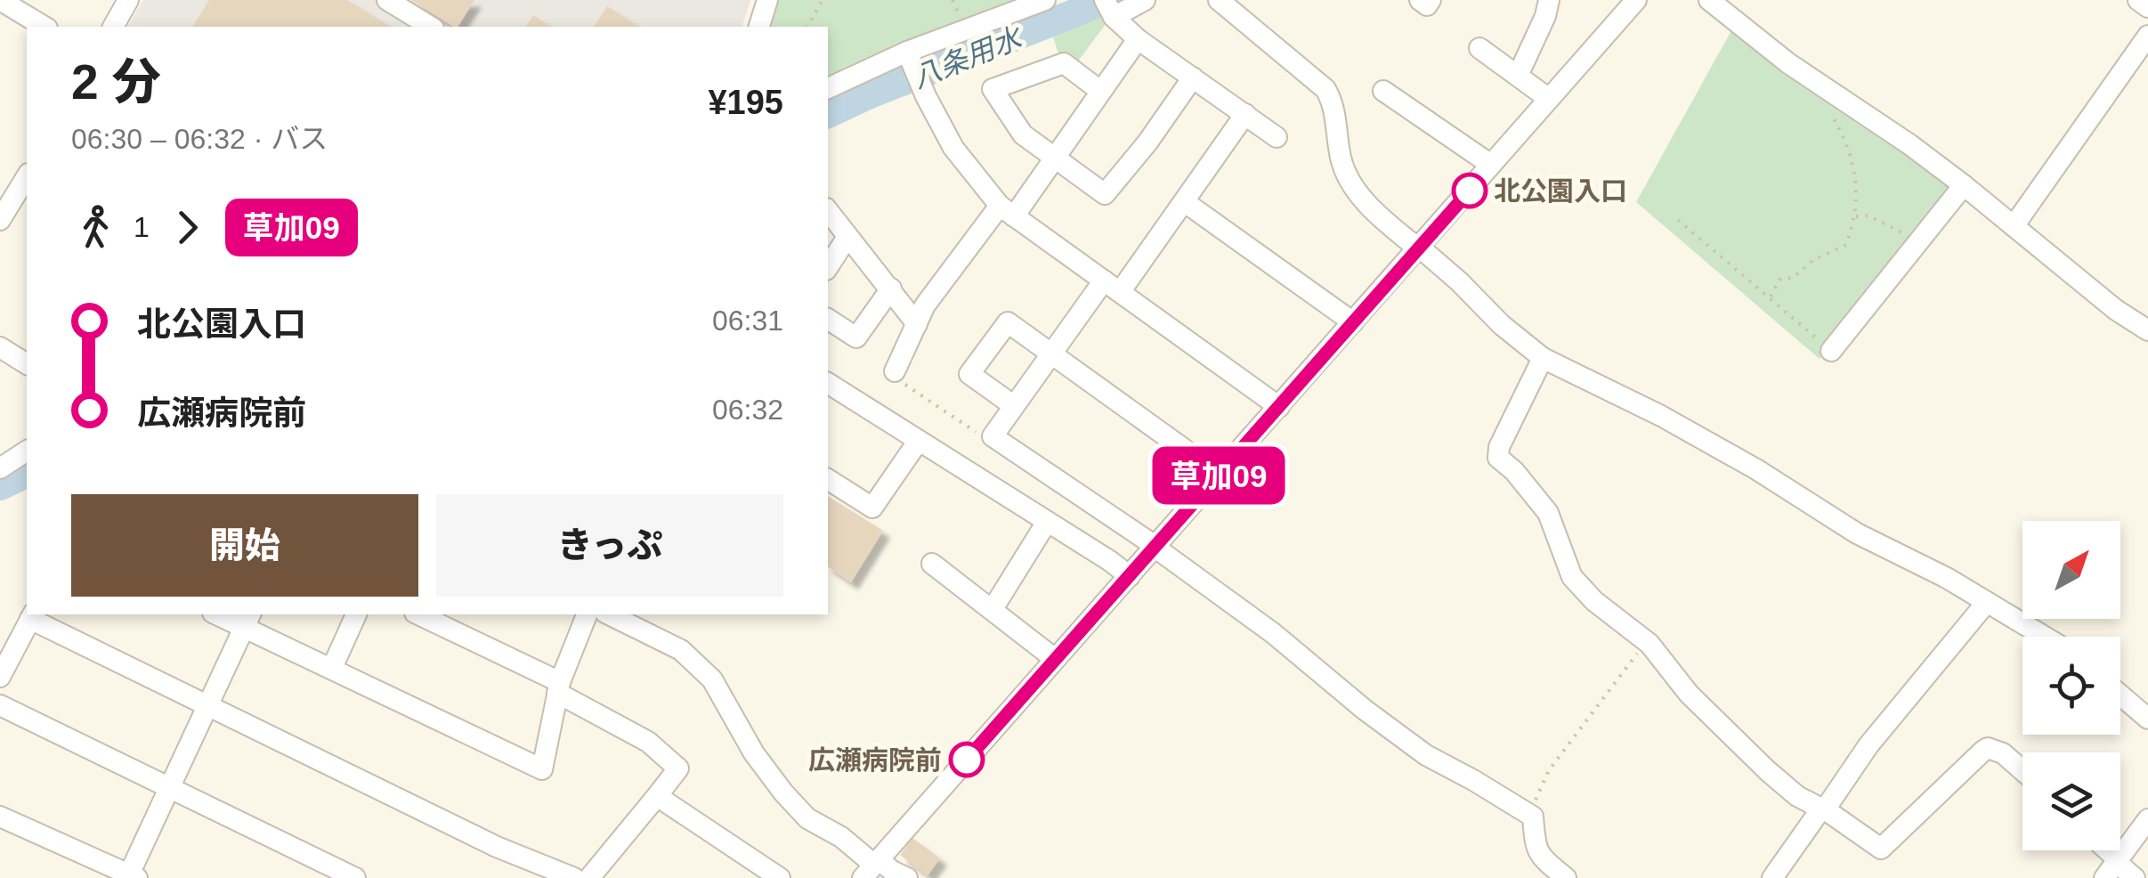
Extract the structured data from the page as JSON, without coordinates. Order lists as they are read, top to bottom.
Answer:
{
  "water": ["八条用水"],
  "places": ["北公園入口", "広瀬病院前"],
  "lines": ["bus line 草加09"],
  "north": "top right",
  "page": {
    "on_map": "草加09",
    "heading": ["2 分", "06:30 – 06:32 · バス", "¥195"],
    "legs": ["1", "草加09"],
    "list": [
      {
        "name": "北公園入口",
        "value": "06:31"
      },
      {
        "name": "広瀬病院前",
        "value": "06:32"
      }
    ],
    "buttons": ["開始", "きっぷ"]
  }
}
